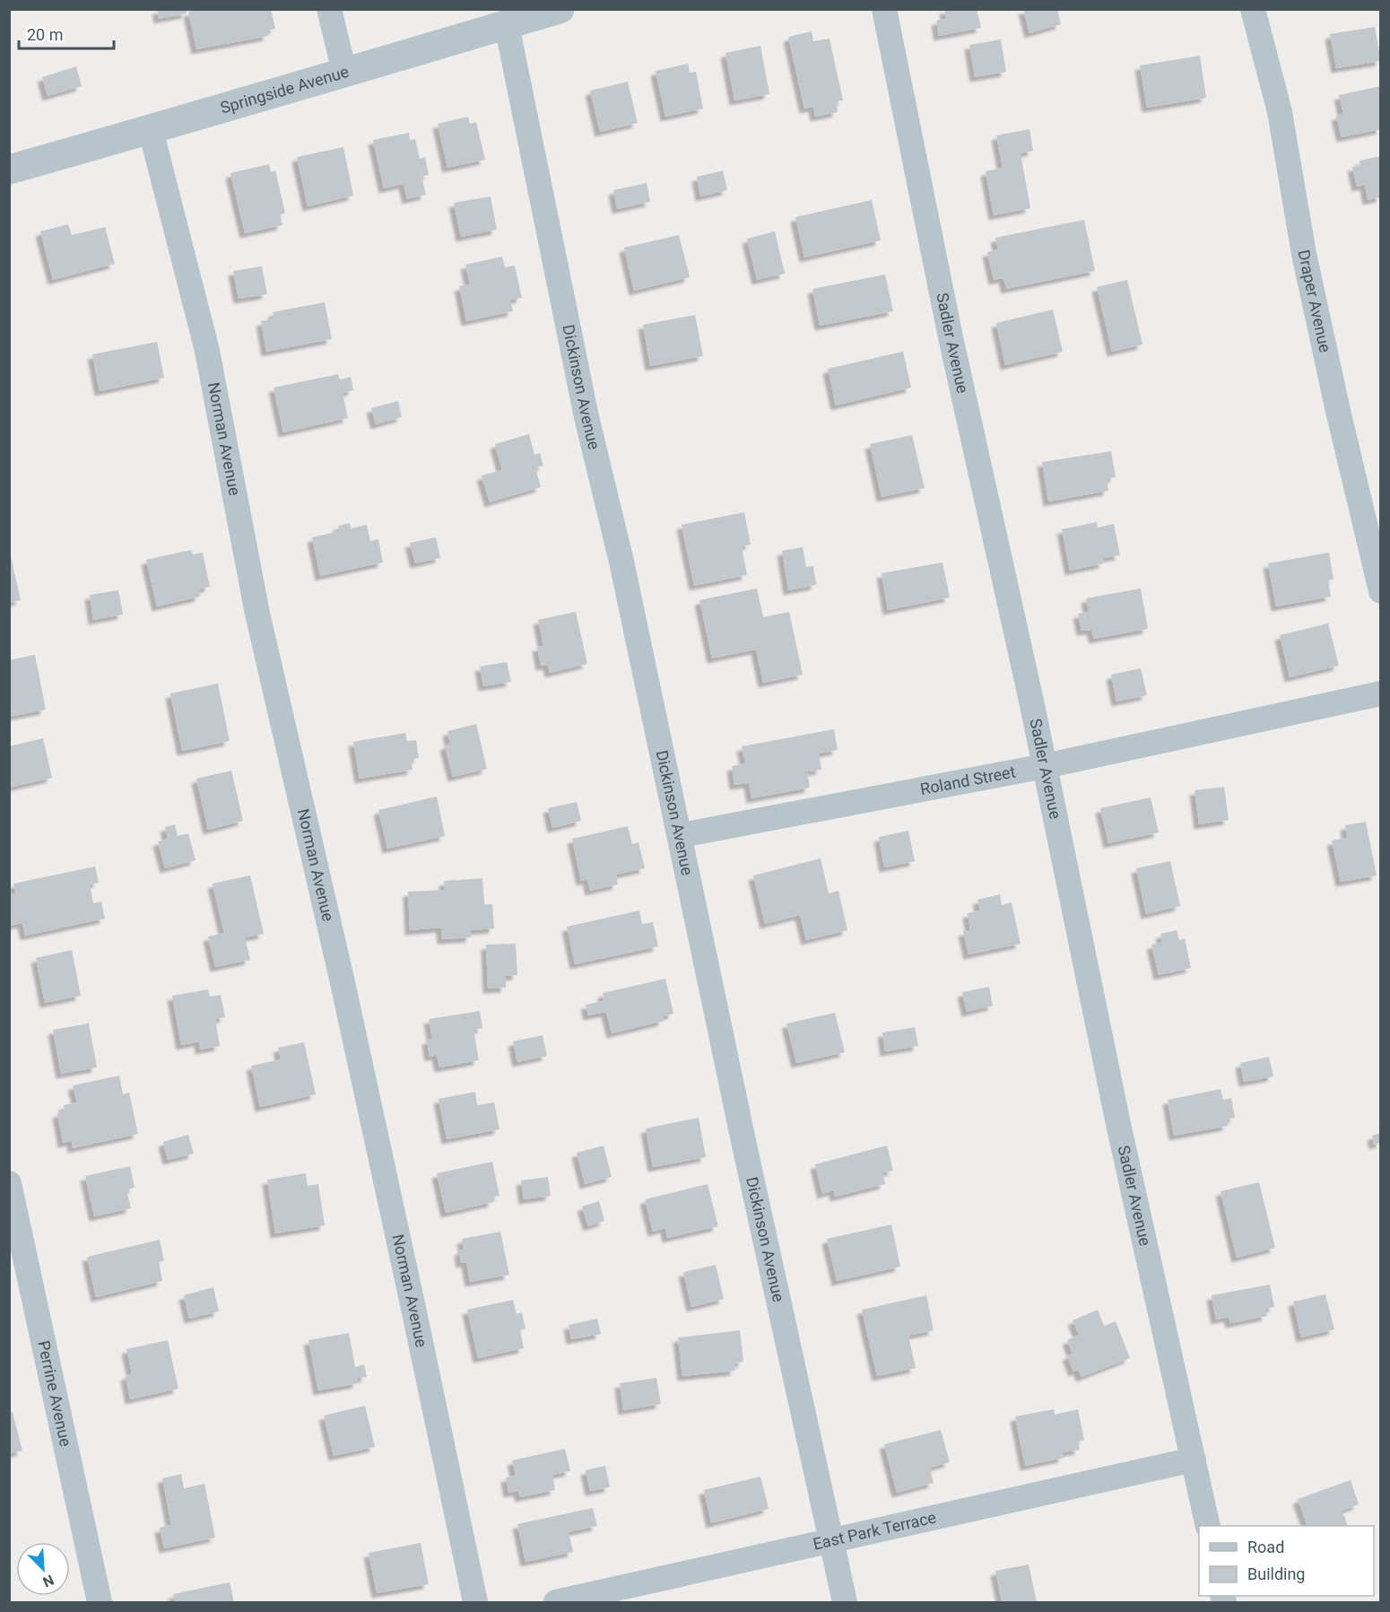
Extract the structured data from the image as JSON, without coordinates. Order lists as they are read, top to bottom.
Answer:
{
  "streets": {
    "street": [
      "Springside Avenue",
      "Draper Avenue",
      "Sadler Avenue",
      "Dickinson Avenue",
      "Norman Avenue",
      "Roland Street",
      "Perrine Avenue",
      "East Park Terrace"
    ]
  },
  "crossings": [
    ["Springside Avenue", "Dickinson Avenue"],
    ["Springside Avenue", "Norman Avenue"],
    ["Sadler Avenue", "Roland Street"],
    ["Sadler Avenue", "East Park Terrace"],
    ["Dickinson Avenue", "Roland Street"],
    ["Dickinson Avenue", "East Park Terrace"]
  ],
  "legend": ["Road", "Building"],
  "scale_bar": "20 m",
  "north": "bottom right"
}
